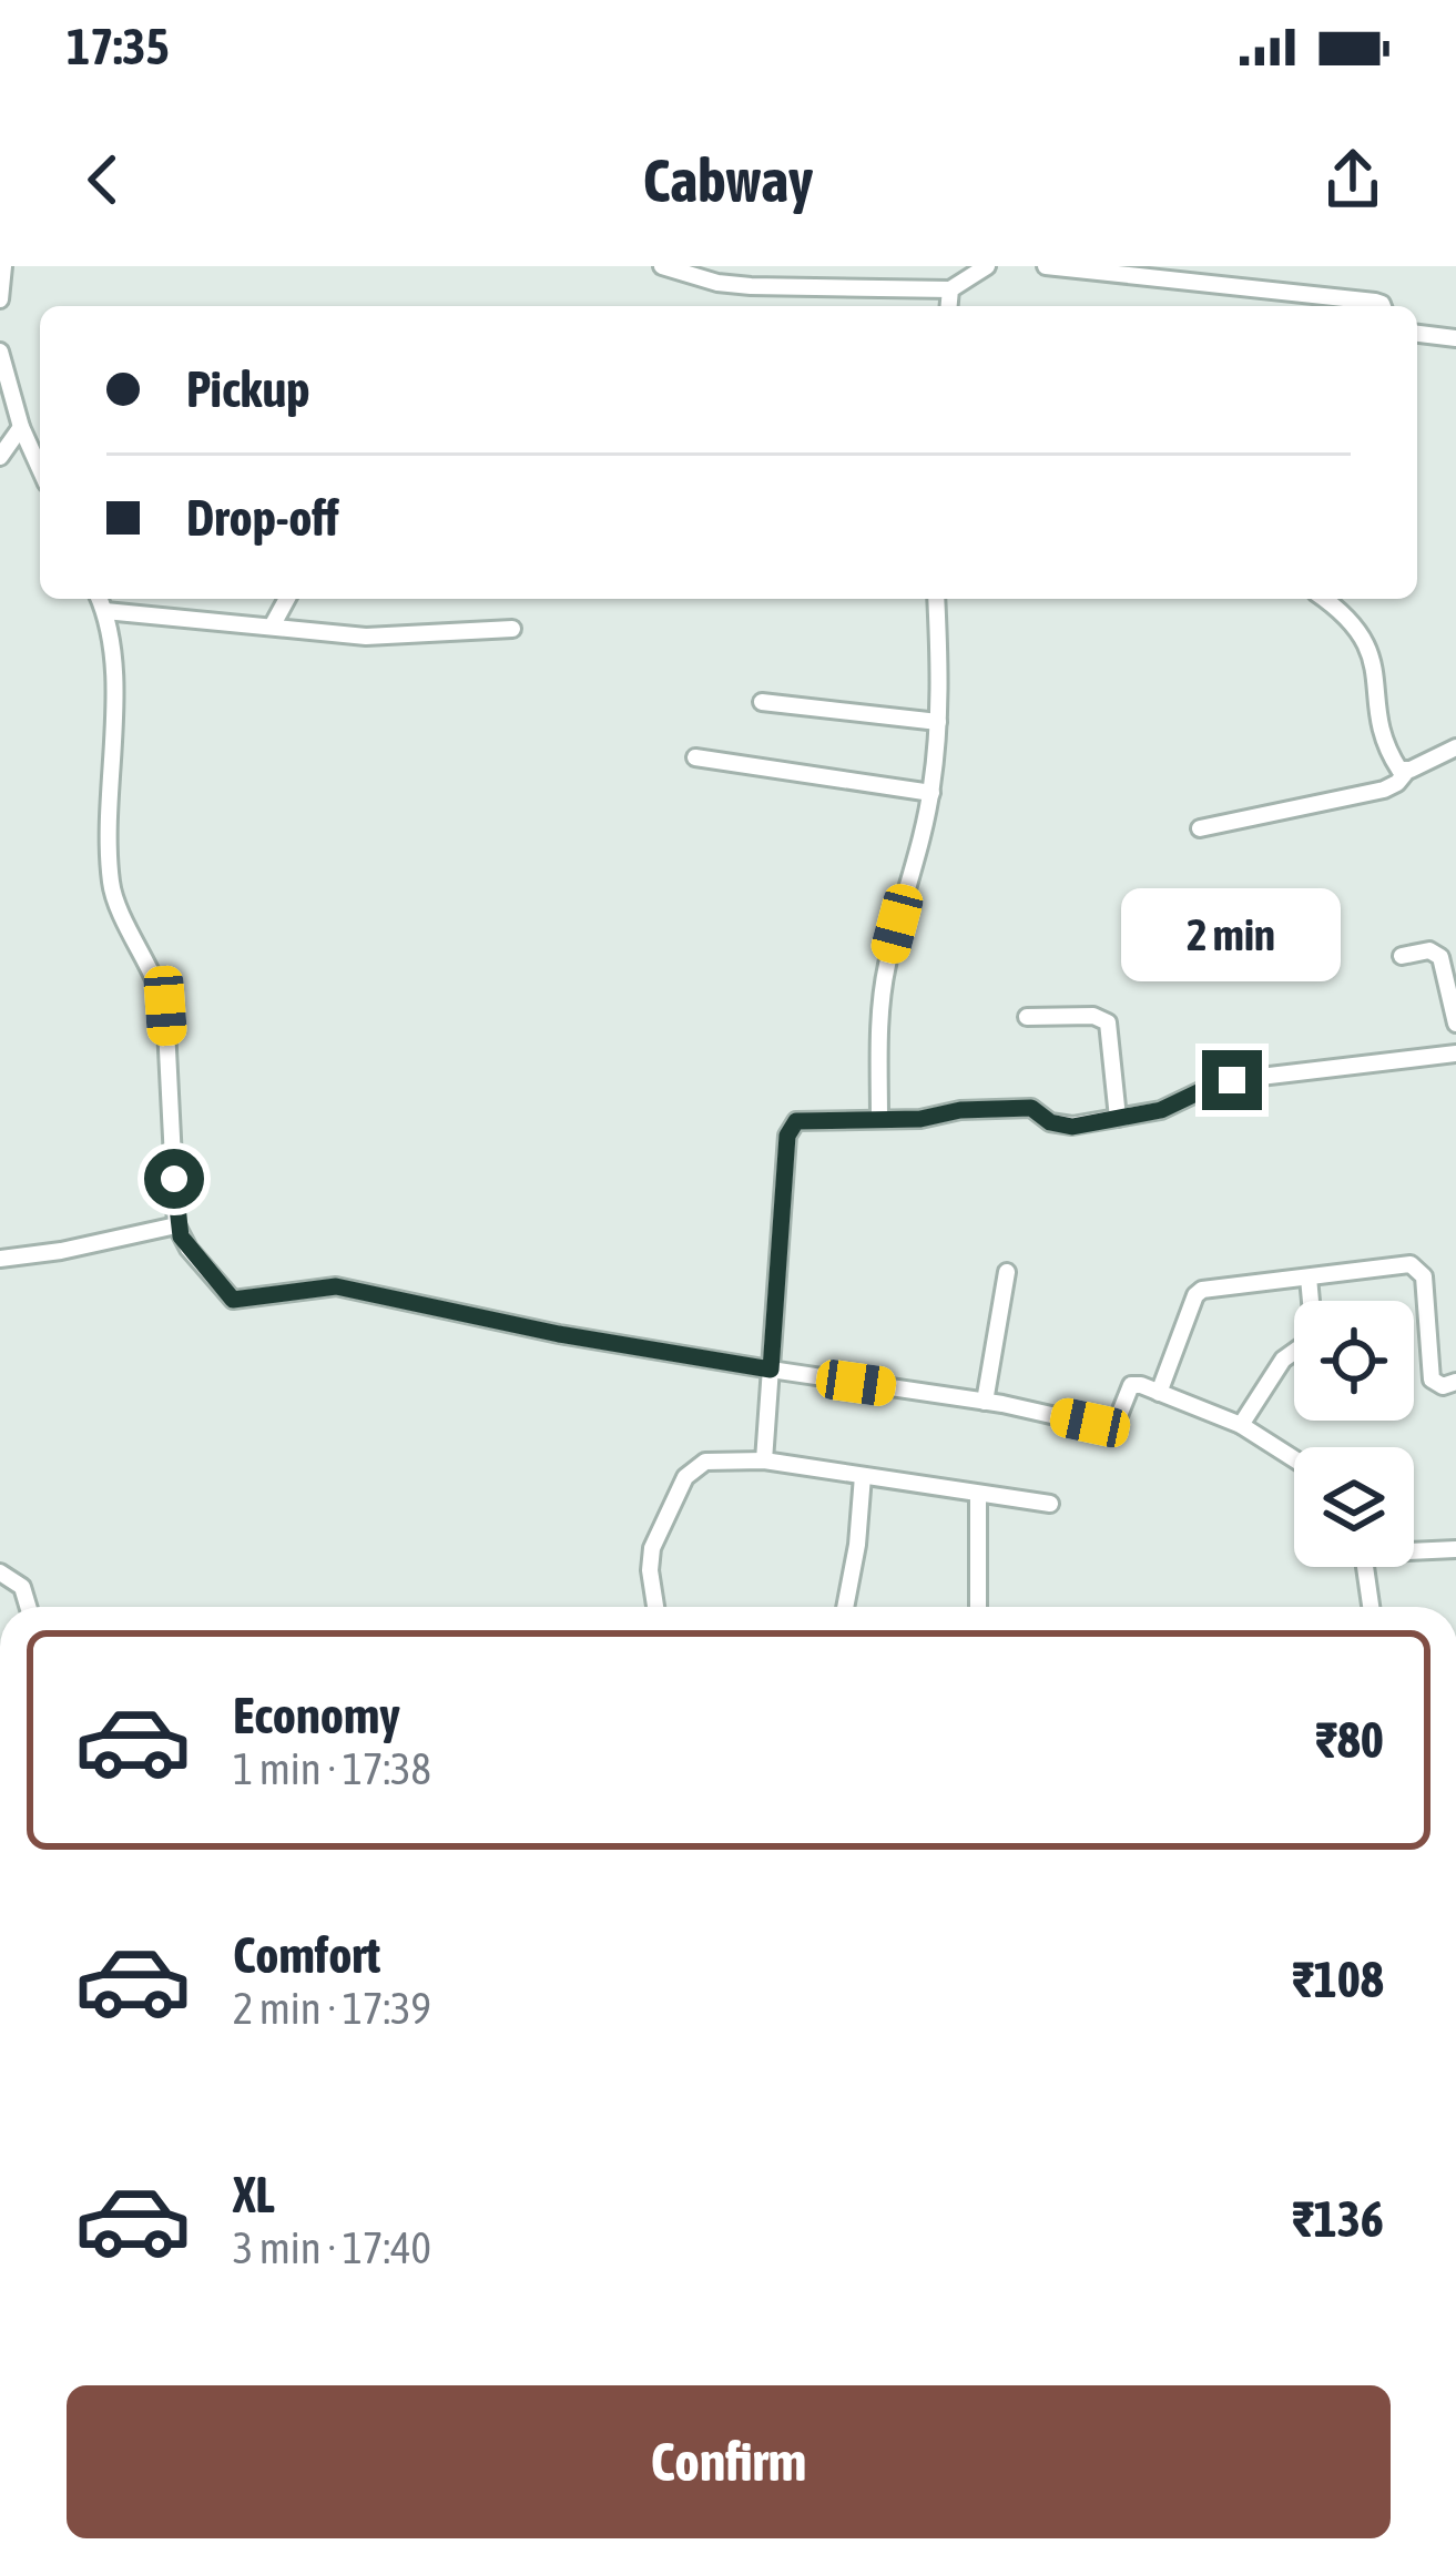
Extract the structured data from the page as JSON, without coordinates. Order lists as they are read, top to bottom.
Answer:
{
  "page": {
    "status": "17:35",
    "header": "Cabway",
    "banner": ["Pickup", "Drop-off"],
    "bubble": "2 min",
    "list": [
      {
        "name": "Economy",
        "note": "1 min · 17:38",
        "value": "₹80"
      },
      {
        "name": "Comfort",
        "note": "2 min · 17:39",
        "value": "₹108"
      },
      {
        "name": "XL",
        "note": "3 min · 17:40",
        "value": "₹136"
      }
    ],
    "buttons": "Confirm"
  }
}
